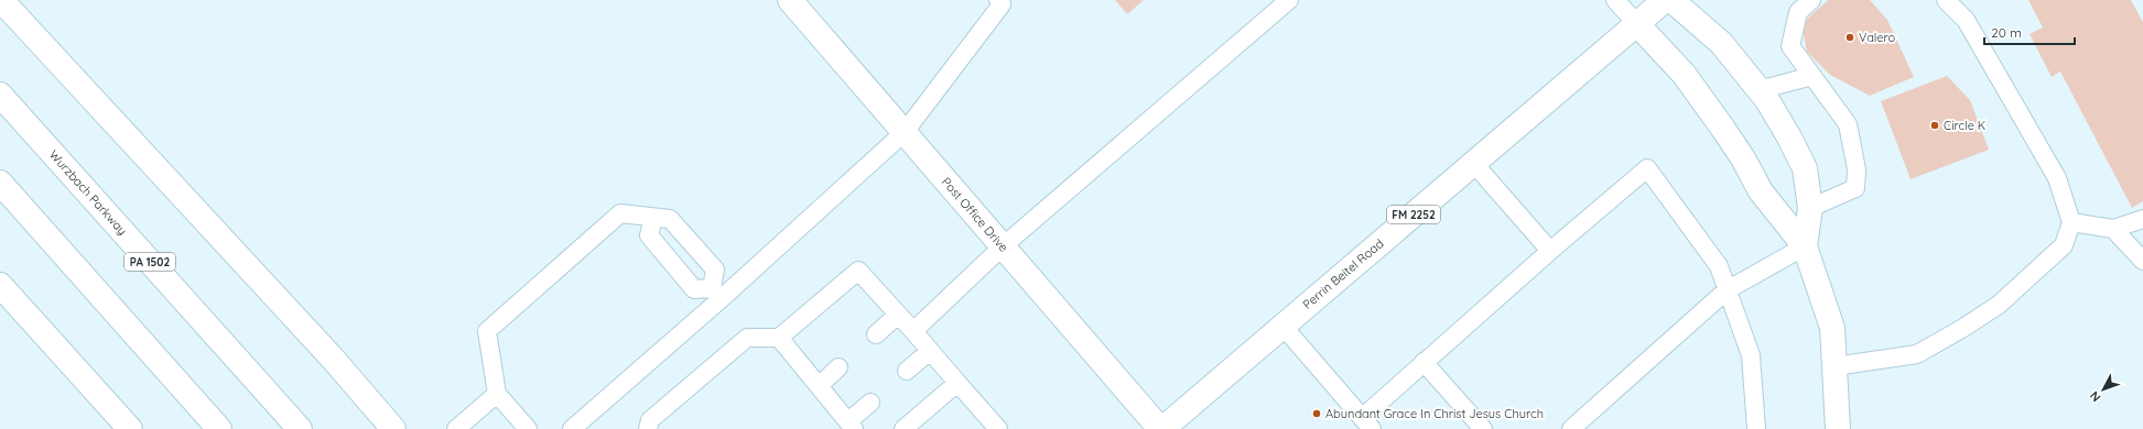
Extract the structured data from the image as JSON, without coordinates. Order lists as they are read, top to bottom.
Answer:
{
  "streets": {
    "main road": [
      "Wurzbach Parkway",
      "Post Office Drive",
      "FM 2252",
      "PA 1502",
      "Perrin Beitel Road"
    ]
  },
  "crossings": [
    ["Post Office Drive", "Perrin Beitel Road"]
  ],
  "places": ["Valero", "Circle K", "Abundant Grace In Christ Jesus Church"],
  "scale_bar": "20 m",
  "north": "bottom left"
}
